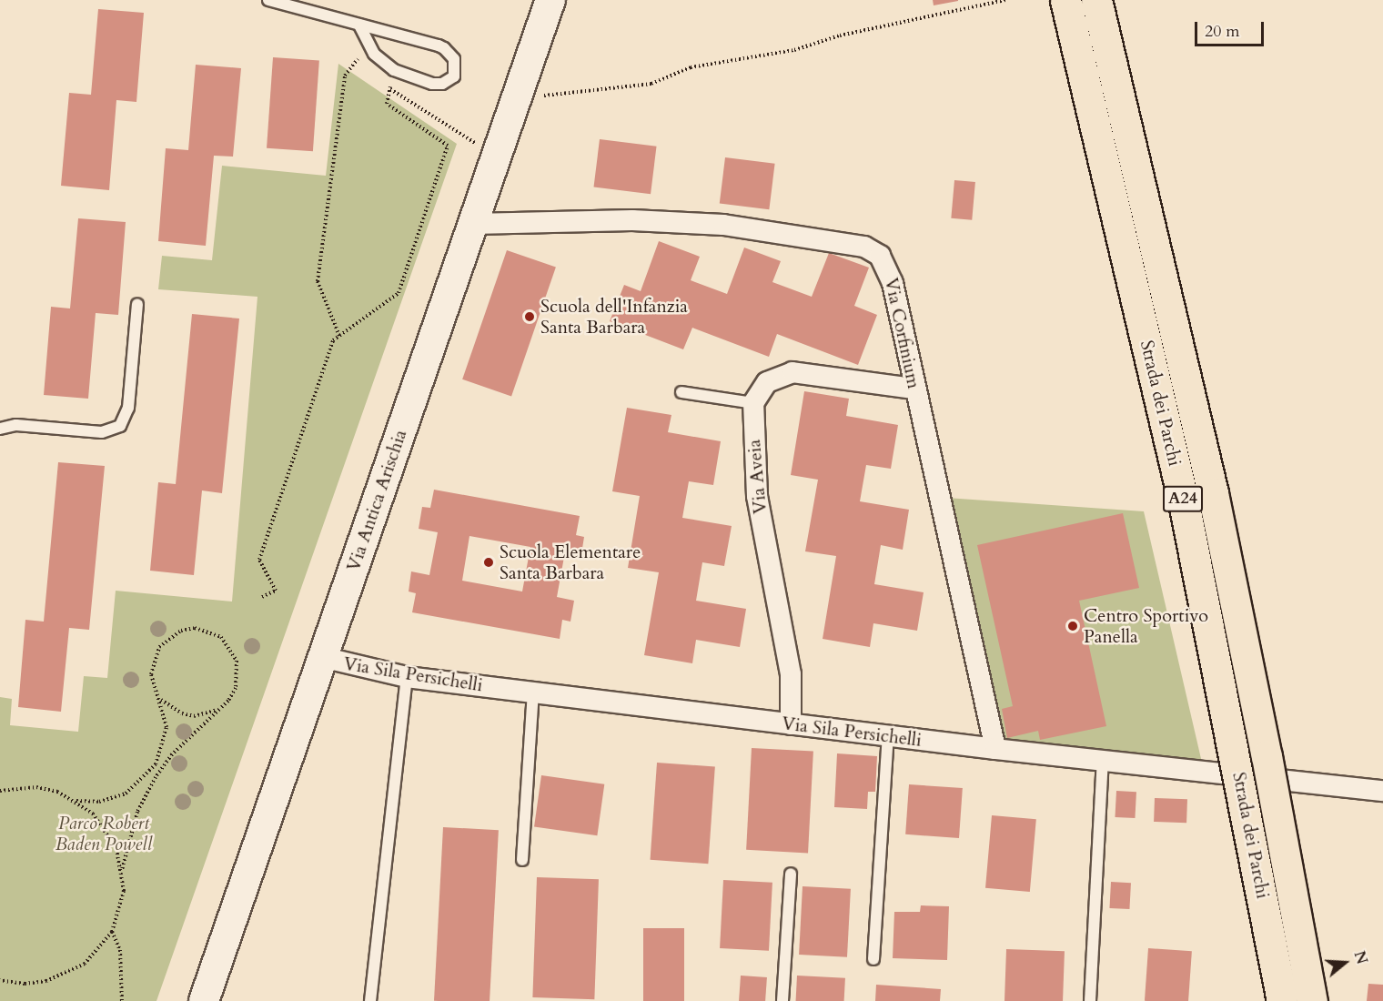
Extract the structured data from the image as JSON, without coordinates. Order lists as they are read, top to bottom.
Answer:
{
  "streets": {
    "highway": ["Strada dei Parchi", "A24"],
    "main road": ["Via Antica Arischia"],
    "street": ["Via Corfinium", "Via Aveia", "Via Sila Persichelli"]
  },
  "crossings": [
    ["Via Corfinium", "Via Antica Arischia"],
    ["Via Corfinium", "Via Sila Persichelli"],
    ["Via Aveia", "Via Sila Persichelli"],
    ["Via Antica Arischia", "Via Sila Persichelli"]
  ],
  "parks": ["Parco Robert Baden Powell"],
  "places": ["Scuola dell'Infanzia Santa Barbara", "Scuola Elementare Santa Barbara", "Centro Sportivo Panella"],
  "scale_bar": "20 m",
  "north": "right"
}
